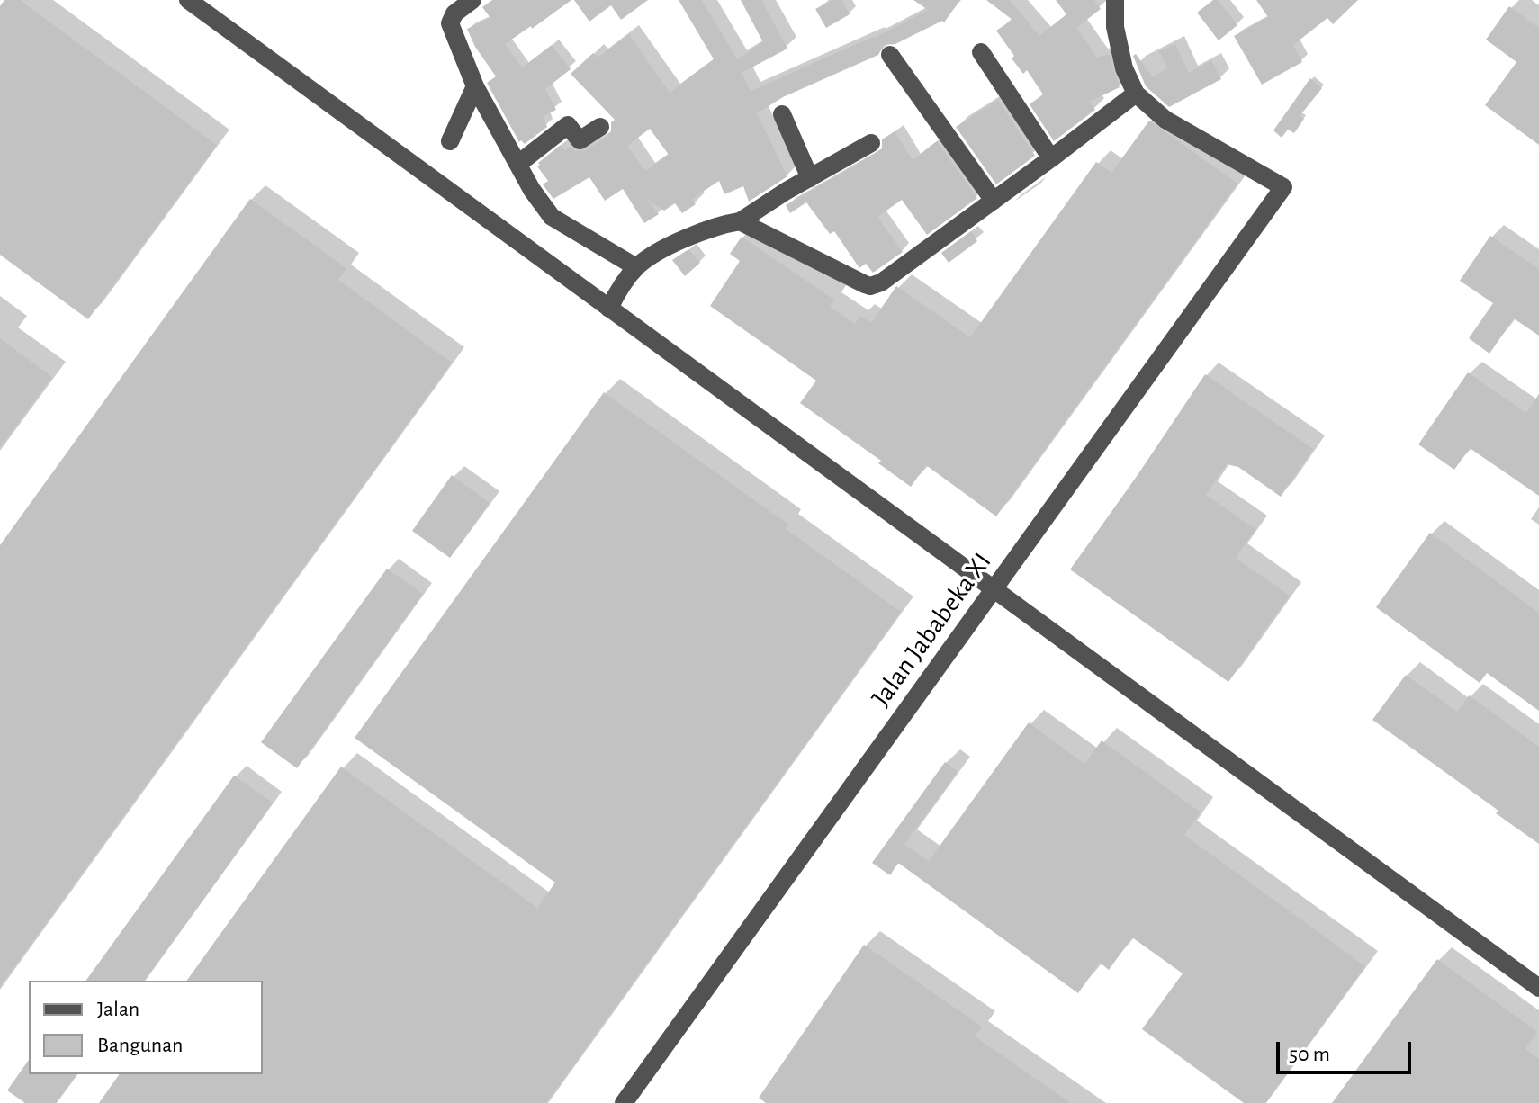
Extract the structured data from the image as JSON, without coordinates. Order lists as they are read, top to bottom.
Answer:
{
  "streets": {
    "street": ["Jalan Jababeka XI"]
  },
  "legend": ["Jalan", "Bangunan"],
  "scale_bar": "50 m"
}
